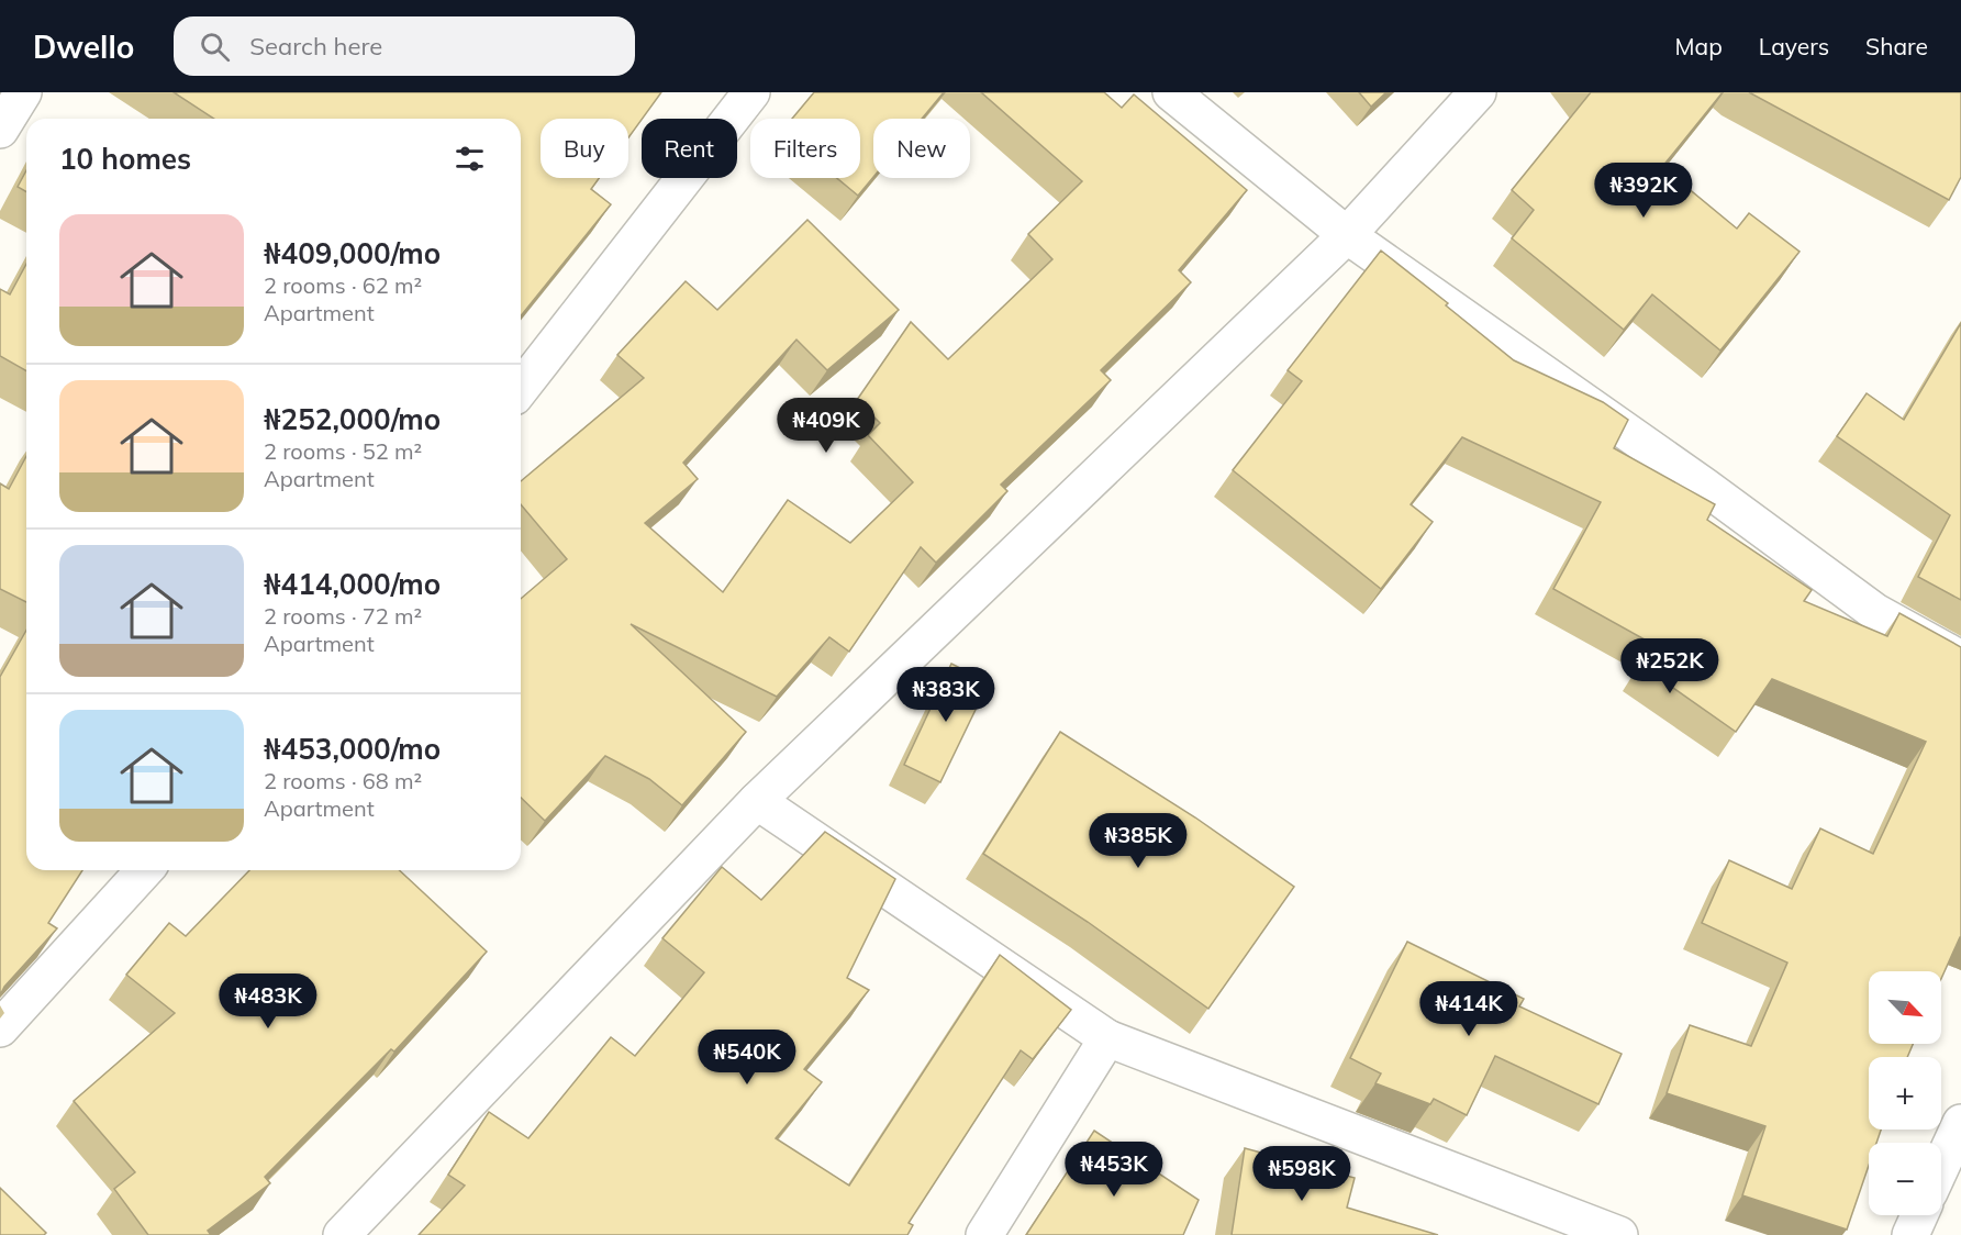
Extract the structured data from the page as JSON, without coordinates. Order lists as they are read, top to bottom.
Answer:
{
  "north": "bottom right",
  "page": {
    "header": "Dwello",
    "search": "Search here",
    "nav": ["Map", "Layers", "Share"],
    "chip": [
      "Buy",
      "Rent",
      "Filters",
      "New"
    ],
    "heading": "10 homes",
    "price": [
      "₦392K",
      "₦409K",
      "₦252K",
      "₦383K",
      "₦385K",
      "₦483K",
      "₦414K",
      "₦540K",
      "₦453K",
      "₦598K"
    ],
    "list": [
      {
        "name": "₦409,000/mo",
        "note": "2 rooms · 62 m² · Apartment"
      },
      {
        "name": "₦252,000/mo",
        "note": "2 rooms · 52 m² · Apartment"
      },
      {
        "name": "₦414,000/mo",
        "note": "2 rooms · 72 m² · Apartment"
      },
      {
        "name": "₦453,000/mo",
        "note": "2 rooms · 68 m² · Apartment"
      }
    ],
    "map_buttons": ["+", "−"]
  }
}
